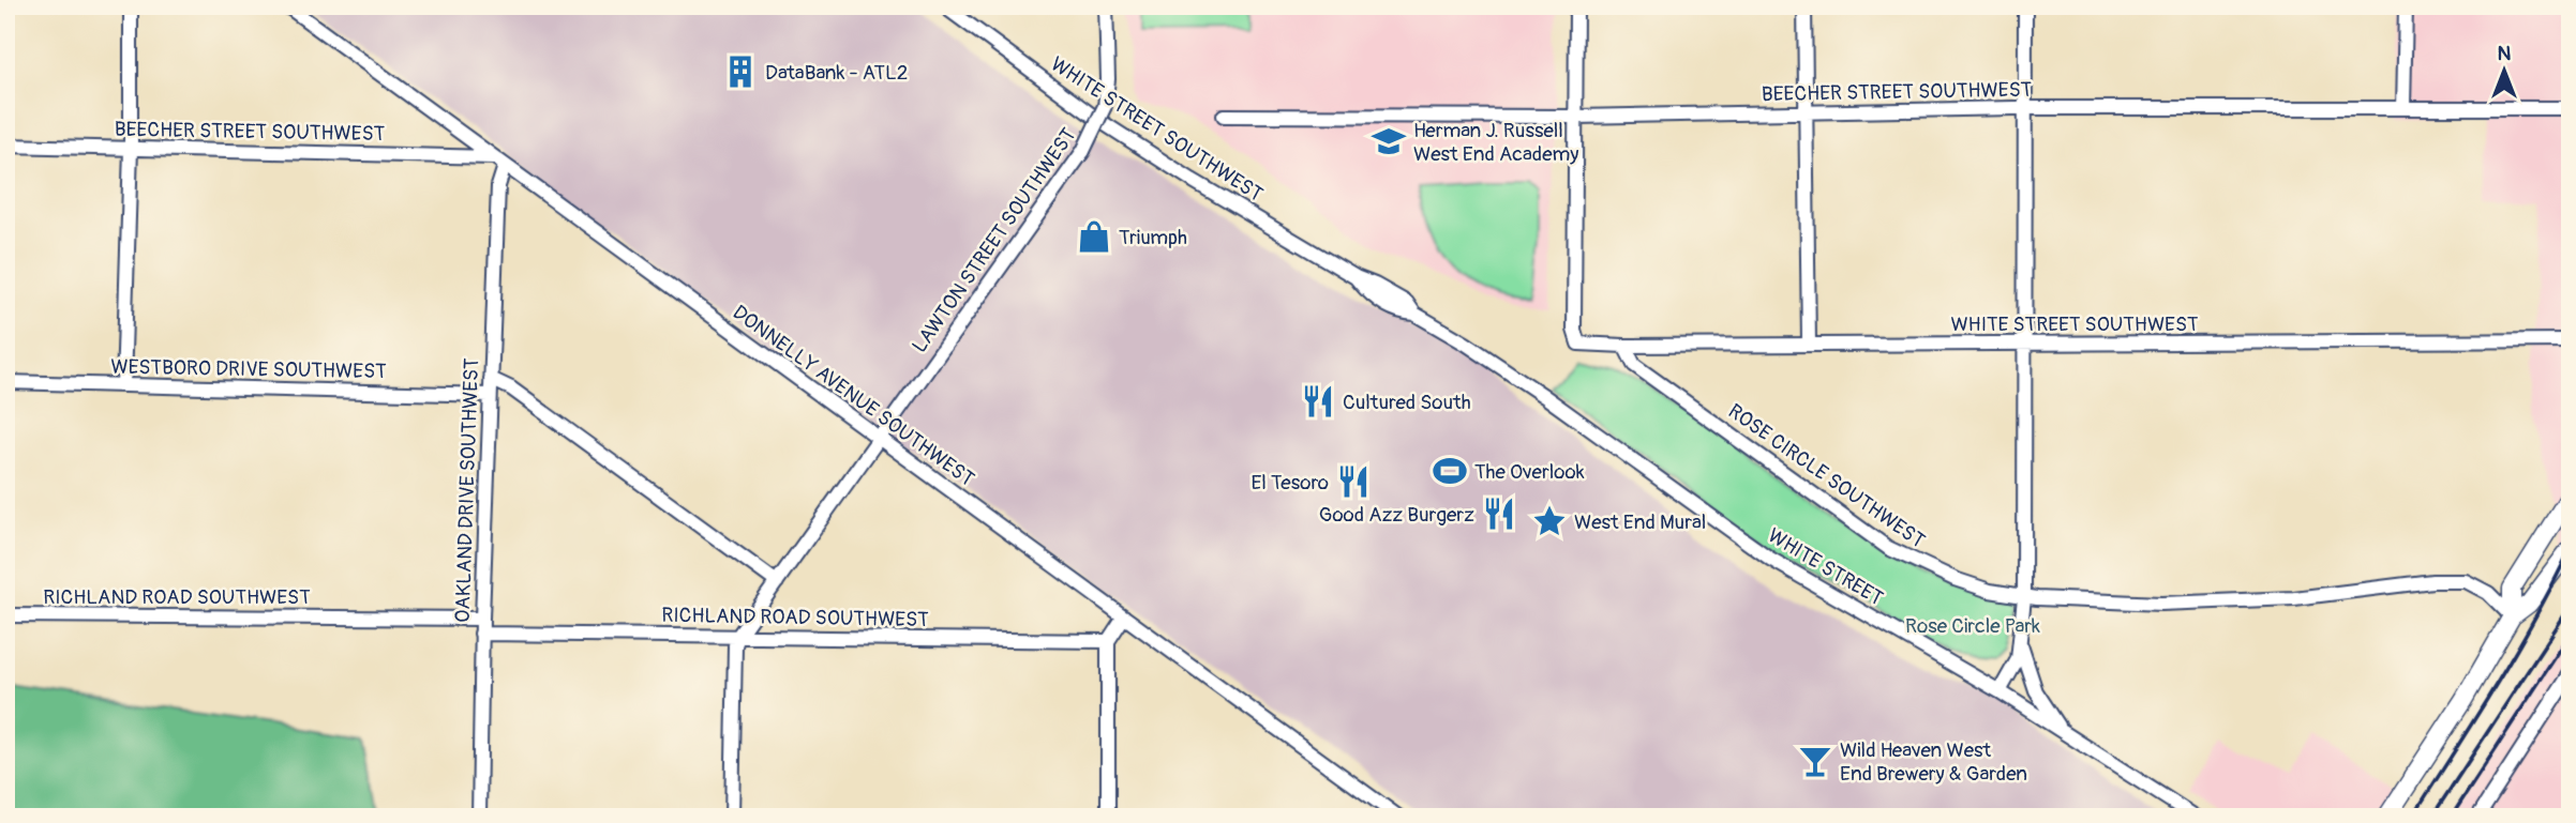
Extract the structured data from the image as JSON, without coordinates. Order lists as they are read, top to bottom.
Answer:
{
  "streets": {
    "street": [
      "BEECHER STREET SOUTHWEST",
      "WHITE STREET SOUTHWEST",
      "LAWTON STREET SOUTHWEST",
      "WESTBORO DRIVE SOUTHWEST",
      "DONNELLY AVENUE SOUTHWEST",
      "ROSE CIRCLE SOUTHWEST",
      "OAKLAND DRIVE SOUTHWEST",
      "WHITE STREET",
      "RICHLAND ROAD SOUTHWEST"
    ]
  },
  "crossings": [
    ["BEECHER STREET SOUTHWEST", "WHITE STREET SOUTHWEST"],
    ["BEECHER STREET SOUTHWEST", "DONNELLY AVENUE SOUTHWEST"],
    ["BEECHER STREET SOUTHWEST", "OAKLAND DRIVE SOUTHWEST"],
    ["WHITE STREET SOUTHWEST", "ROSE CIRCLE SOUTHWEST"],
    ["WHITE STREET SOUTHWEST", "WHITE STREET"],
    ["LAWTON STREET SOUTHWEST", "DONNELLY AVENUE SOUTHWEST"],
    ["LAWTON STREET SOUTHWEST", "RICHLAND ROAD SOUTHWEST"],
    ["WESTBORO DRIVE SOUTHWEST", "OAKLAND DRIVE SOUTHWEST"],
    ["DONNELLY AVENUE SOUTHWEST", "OAKLAND DRIVE SOUTHWEST"],
    ["OAKLAND DRIVE SOUTHWEST", "RICHLAND ROAD SOUTHWEST"]
  ],
  "parks": ["Rose Circle Park"],
  "places": {
    "building": ["DataBank - ATL2"],
    "school or university": ["Herman J. Russell West End Academy"],
    "shop": ["Triumph"],
    "restaurant": ["Cultured South", "El Tesoro", "Good Azz Burgerz"],
    "sports": ["The Overlook"],
    "place": ["West End Mural"],
    "bar": ["Wild Heaven West End Brewery & Garden"]
  },
  "north": "top"
}
